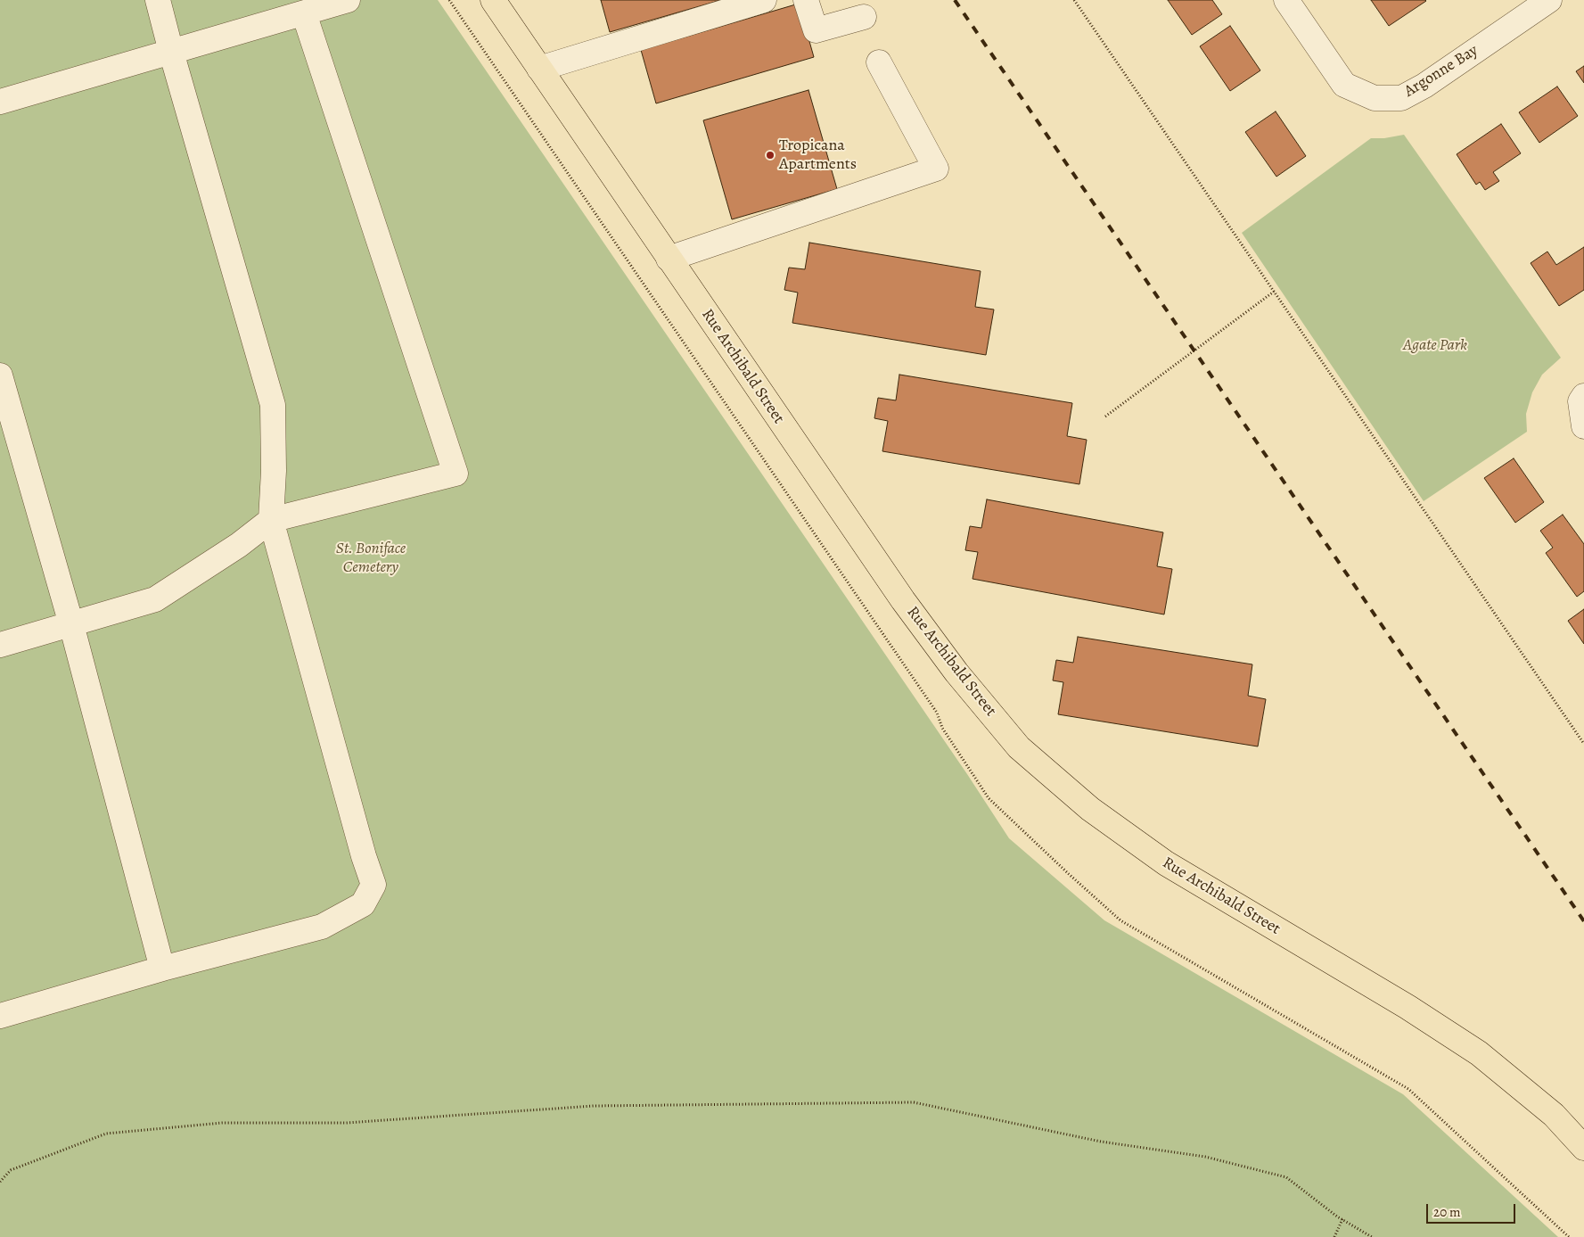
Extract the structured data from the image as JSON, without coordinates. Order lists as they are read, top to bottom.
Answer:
{
  "streets": {
    "main road": ["Rue Archibald Street"],
    "street": ["Argonne Bay"]
  },
  "parks": ["Agate Park", "St. Boniface Cemetery"],
  "places": ["Tropicana Apartments"],
  "scale_bar": "20 m"
}
